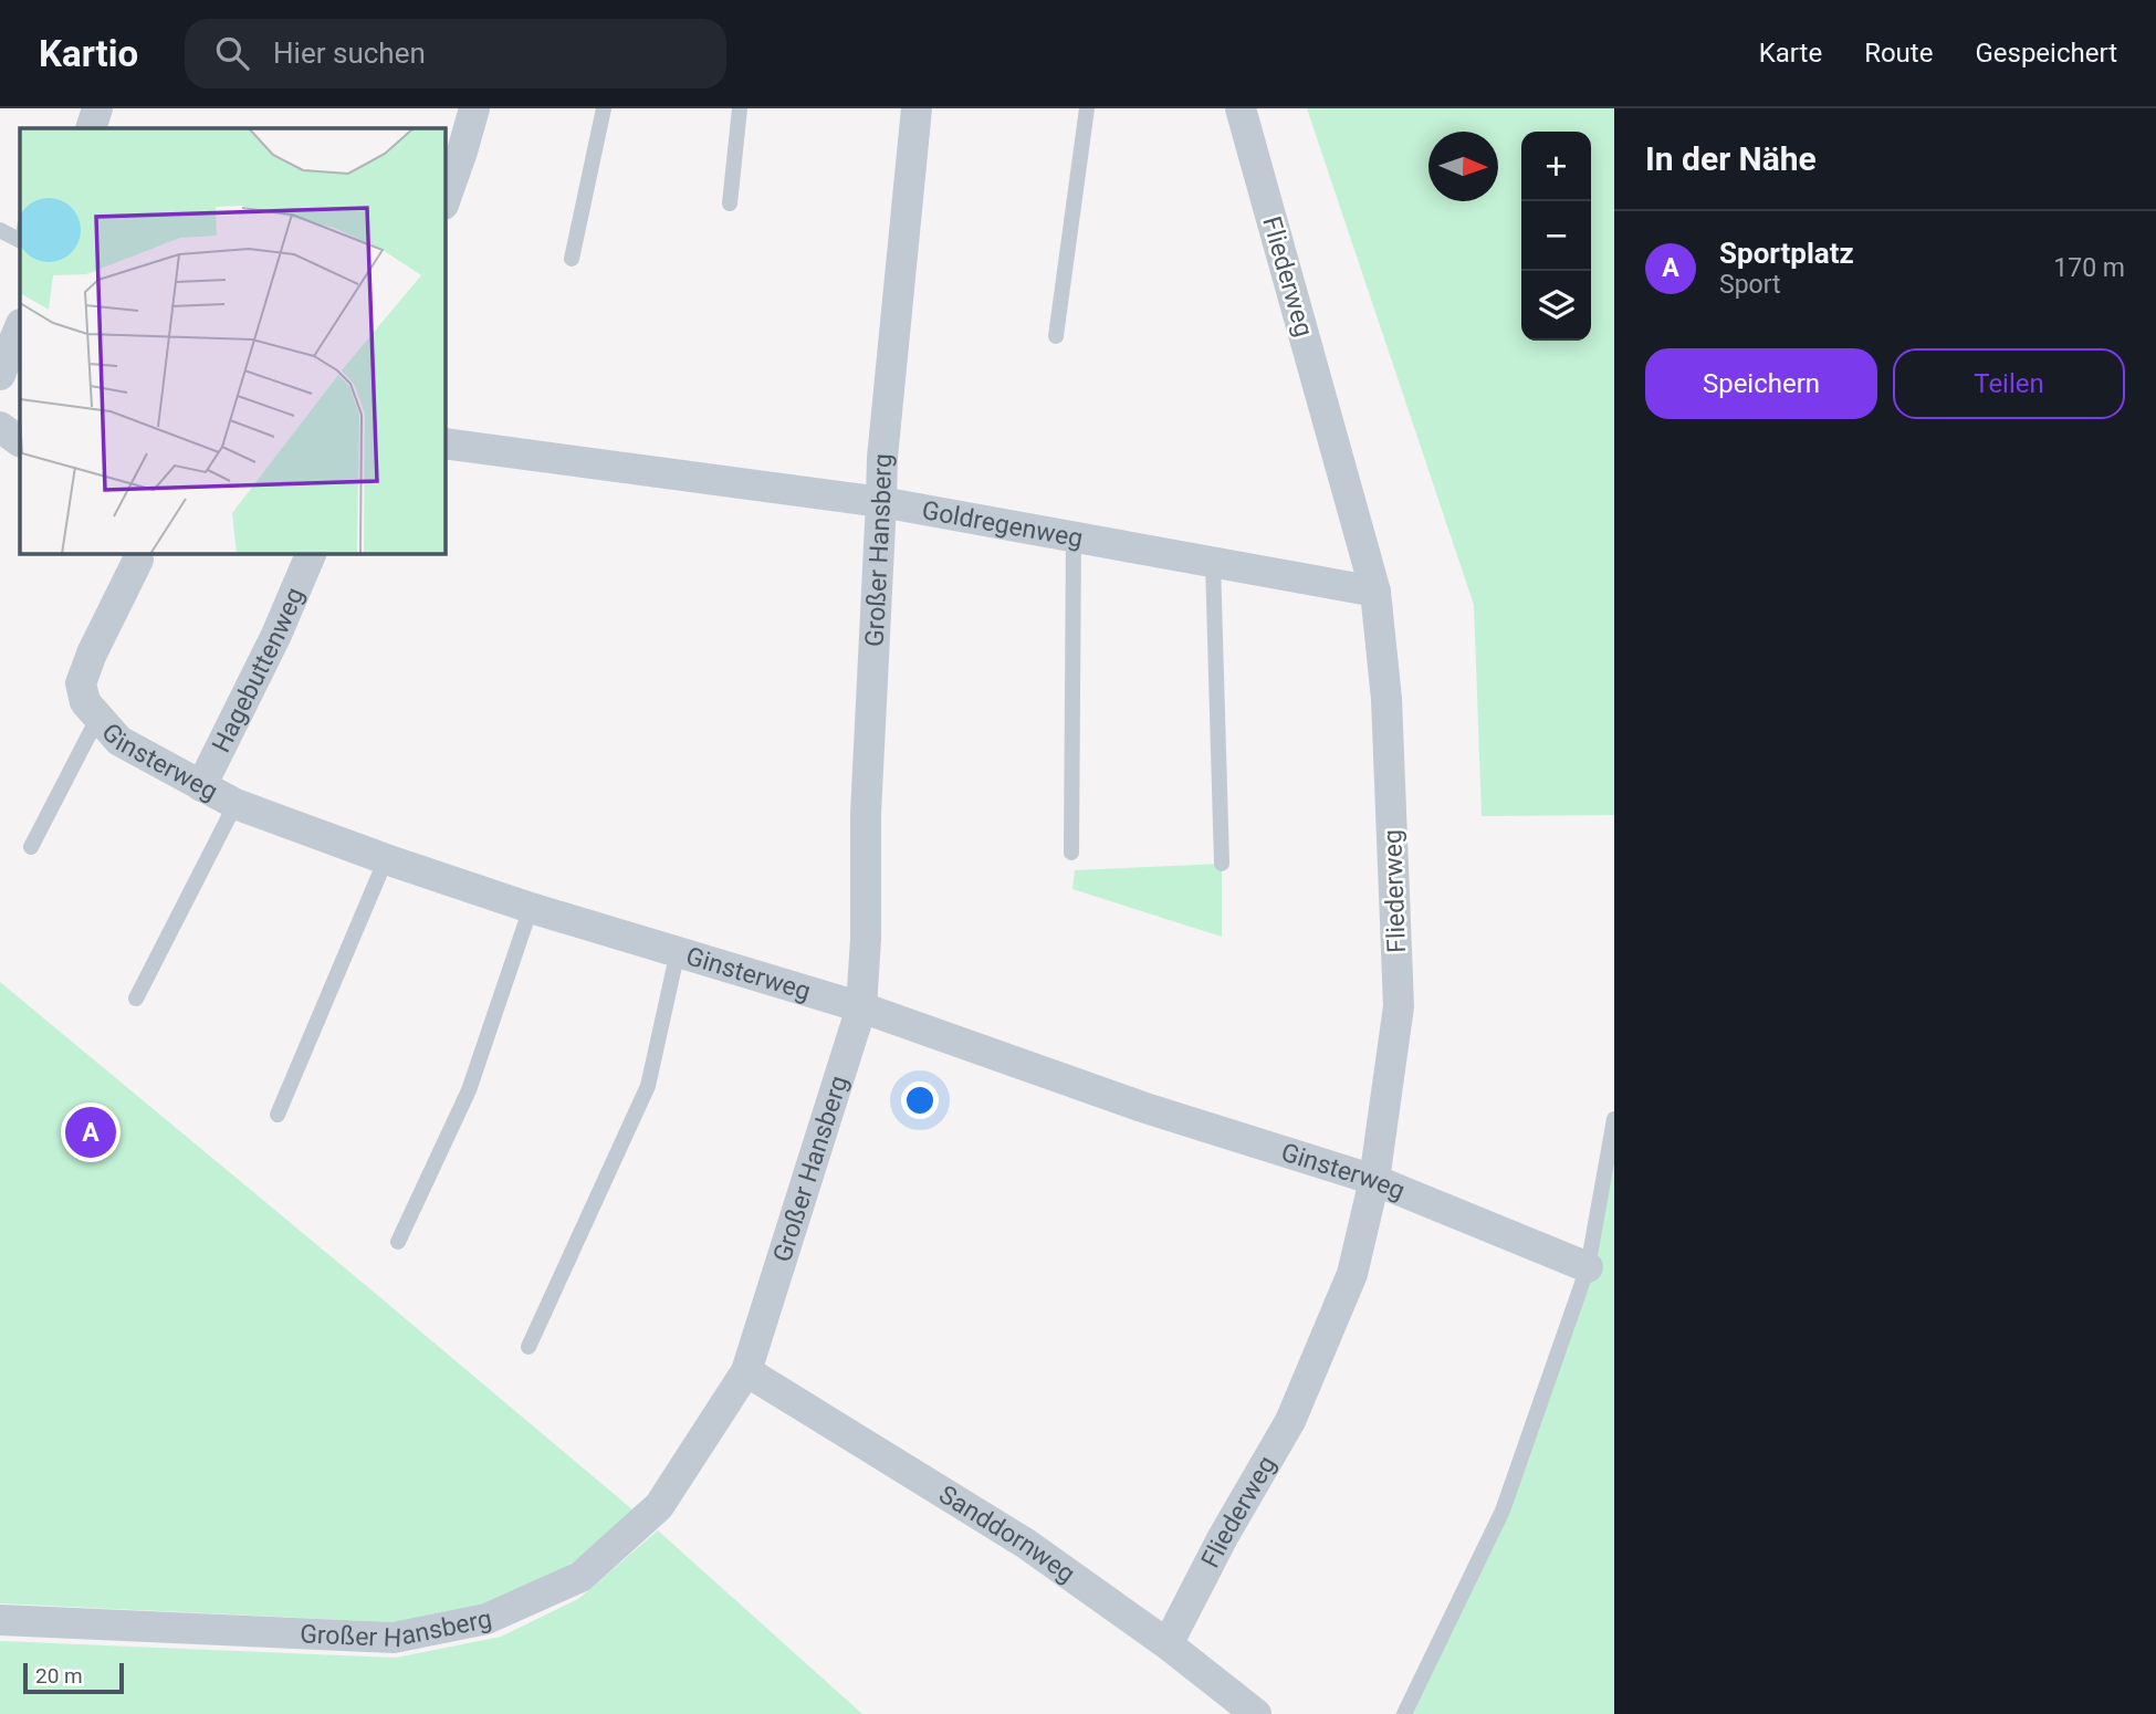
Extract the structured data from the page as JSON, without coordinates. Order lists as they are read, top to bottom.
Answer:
{
  "streets": {
    "street": [
      "Fliederweg",
      "Goldregenweg",
      "Großer Hansberg",
      "Hagebuttenweg",
      "Ginsterweg",
      "Sanddornweg"
    ]
  },
  "crossings": [
    ["Fliederweg", "Goldregenweg"],
    ["Fliederweg", "Ginsterweg"],
    ["Fliederweg", "Sanddornweg"],
    ["Goldregenweg", "Großer Hansberg"],
    ["Großer Hansberg", "Ginsterweg"],
    ["Großer Hansberg", "Sanddornweg"],
    ["Hagebuttenweg", "Ginsterweg"]
  ],
  "scale_bar": "20 m",
  "north": "right",
  "page": {
    "header": "Kartio",
    "search": "Hier suchen",
    "nav": ["Karte", "Route", "Gespeichert"],
    "heading": "In der Nähe",
    "map_buttons": ["+", "−"],
    "list": [
      {
        "mark": "A",
        "name": "Sportplatz",
        "note": "Sport",
        "value": "170 m"
      }
    ],
    "buttons": ["Speichern", "Teilen"],
    "pins": "A",
    "scale": "20 m"
  }
}
